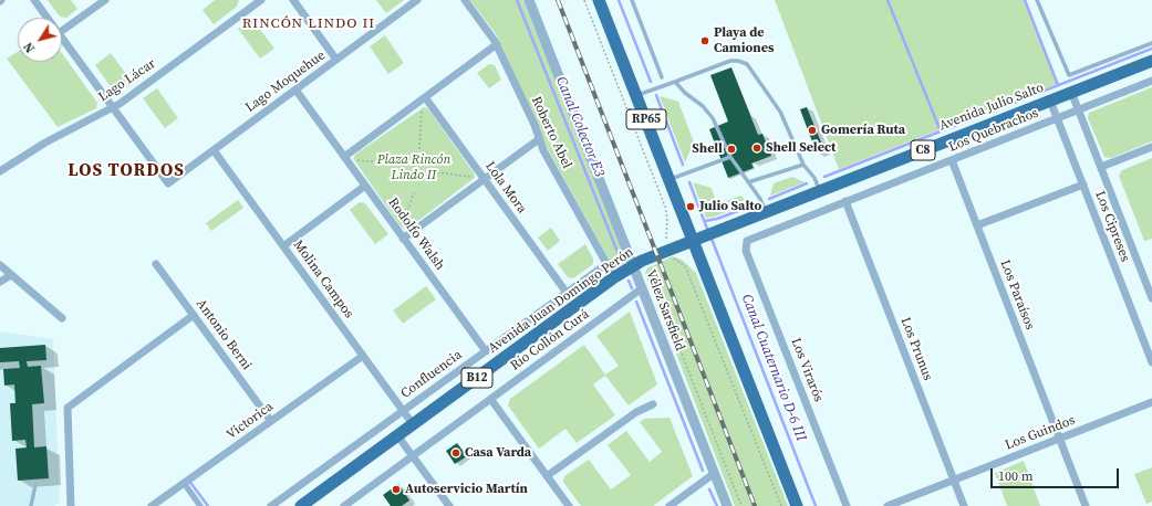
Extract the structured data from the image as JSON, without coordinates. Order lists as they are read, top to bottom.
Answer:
{
  "streets": {
    "main road": [
      "Avenida Julio Salto",
      "RP65",
      "C8",
      "Avenida Juan Domingo Perón",
      "B12"
    ],
    "street": [
      "Lago Lácar",
      "Lago Moquehue",
      "Los Quebrachos",
      "Roberto Abel",
      "Lola Mora",
      "Los Cipreses",
      "Rodolfo Walsh",
      "Molina Campos",
      "Los Paraísos",
      "Vélez Sarsfield",
      "Antonio Berni",
      "Río Collón Curá",
      "Los Prunus",
      "Los Virarós",
      "Confluencia",
      "Victorica",
      "Los Guindos"
    ]
  },
  "crossings": [
    ["Lago Lácar", "Lago Moquehue"],
    ["Lago Moquehue", "Rodolfo Walsh"],
    ["Lago Moquehue", "Molina Campos"],
    ["Avenida Julio Salto", "RP65"],
    ["Avenida Julio Salto", "Los Cipreses"],
    ["Avenida Julio Salto", "Avenida Juan Domingo Perón"],
    ["RP65", "Avenida Juan Domingo Perón"],
    ["Los Quebrachos", "Los Cipreses"],
    ["Los Quebrachos", "Los Paraísos"],
    ["Los Quebrachos", "Los Prunus"],
    ["Los Quebrachos", "Los Virarós"],
    ["Roberto Abel", "Avenida Juan Domingo Perón"],
    ["Roberto Abel", "Confluencia"],
    ["Lola Mora", "Confluencia"],
    ["Rodolfo Walsh", "Confluencia"],
    ["Molina Campos", "Avenida Juan Domingo Perón"],
    ["Molina Campos", "Confluencia"],
    ["Molina Campos", "Victorica"],
    ["Los Paraísos", "Los Guindos"],
    ["Avenida Juan Domingo Perón", "Vélez Sarsfield"],
    ["Vélez Sarsfield", "Río Collón Curá"],
    ["Antonio Berni", "Victorica"],
    ["Los Prunus", "Los Guindos"]
  ],
  "districts": ["RINCÓN LINDO II", "LOS TORDOS"],
  "water": ["Canal Colector E3", "Canal Cuaternario D-6 III"],
  "parks": ["Plaza Rincón Lindo II"],
  "places": [
    "Playa de Camiones",
    "Gomería Ruta",
    "Shell Select",
    "Shell",
    "Julio Salto",
    "Casa Varda",
    "Autoservicio Martín"
  ],
  "scale_bar": "100 m",
  "north": "bottom left"
}
